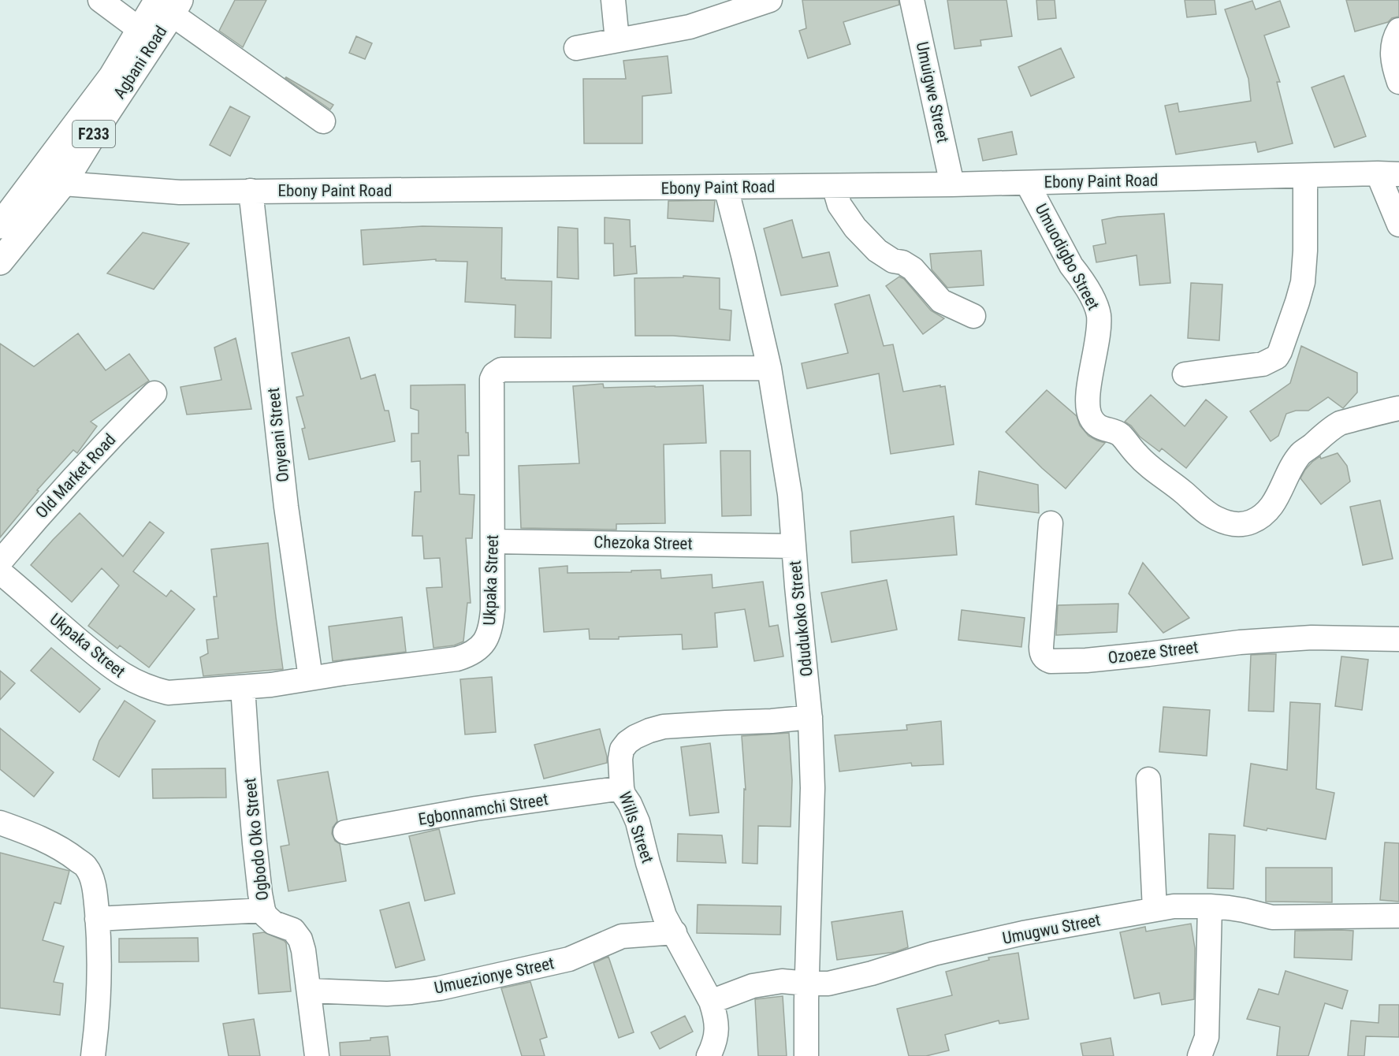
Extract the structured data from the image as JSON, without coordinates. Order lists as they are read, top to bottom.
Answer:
{
  "streets": {
    "main road": ["Agbani Road", "F233"],
    "street": [
      "Umuigwe Street",
      "Ebony Paint Road",
      "Umuodigbo Street",
      "Onyeani Street",
      "Old Market Road",
      "Chezoka Street",
      "Ukpaka Street",
      "Odudukoko Street",
      "Ozoeze Street",
      "Egbonnamchi Street",
      "Wills Street",
      "Ogbodo Oko Street",
      "Umugwu Street",
      "Umuezionye Street"
    ]
  },
  "crossings": [
    ["Agbani Road", "Ebony Paint Road"],
    ["Umuigwe Street", "Ebony Paint Road"],
    ["Ebony Paint Road", "Umuodigbo Street"],
    ["Ebony Paint Road", "Onyeani Street"],
    ["Ebony Paint Road", "Odudukoko Street"],
    ["Onyeani Street", "Ukpaka Street"],
    ["Chezoka Street", "Ukpaka Street"],
    ["Chezoka Street", "Odudukoko Street"],
    ["Ukpaka Street", "Odudukoko Street"],
    ["Ukpaka Street", "Ogbodo Oko Street"],
    ["Odudukoko Street", "Wills Street"],
    ["Odudukoko Street", "Umugwu Street"],
    ["Egbonnamchi Street", "Wills Street"],
    ["Wills Street", "Umugwu Street"],
    ["Wills Street", "Umuezionye Street"],
    ["Ogbodo Oko Street", "Umuezionye Street"]
  ]
}
